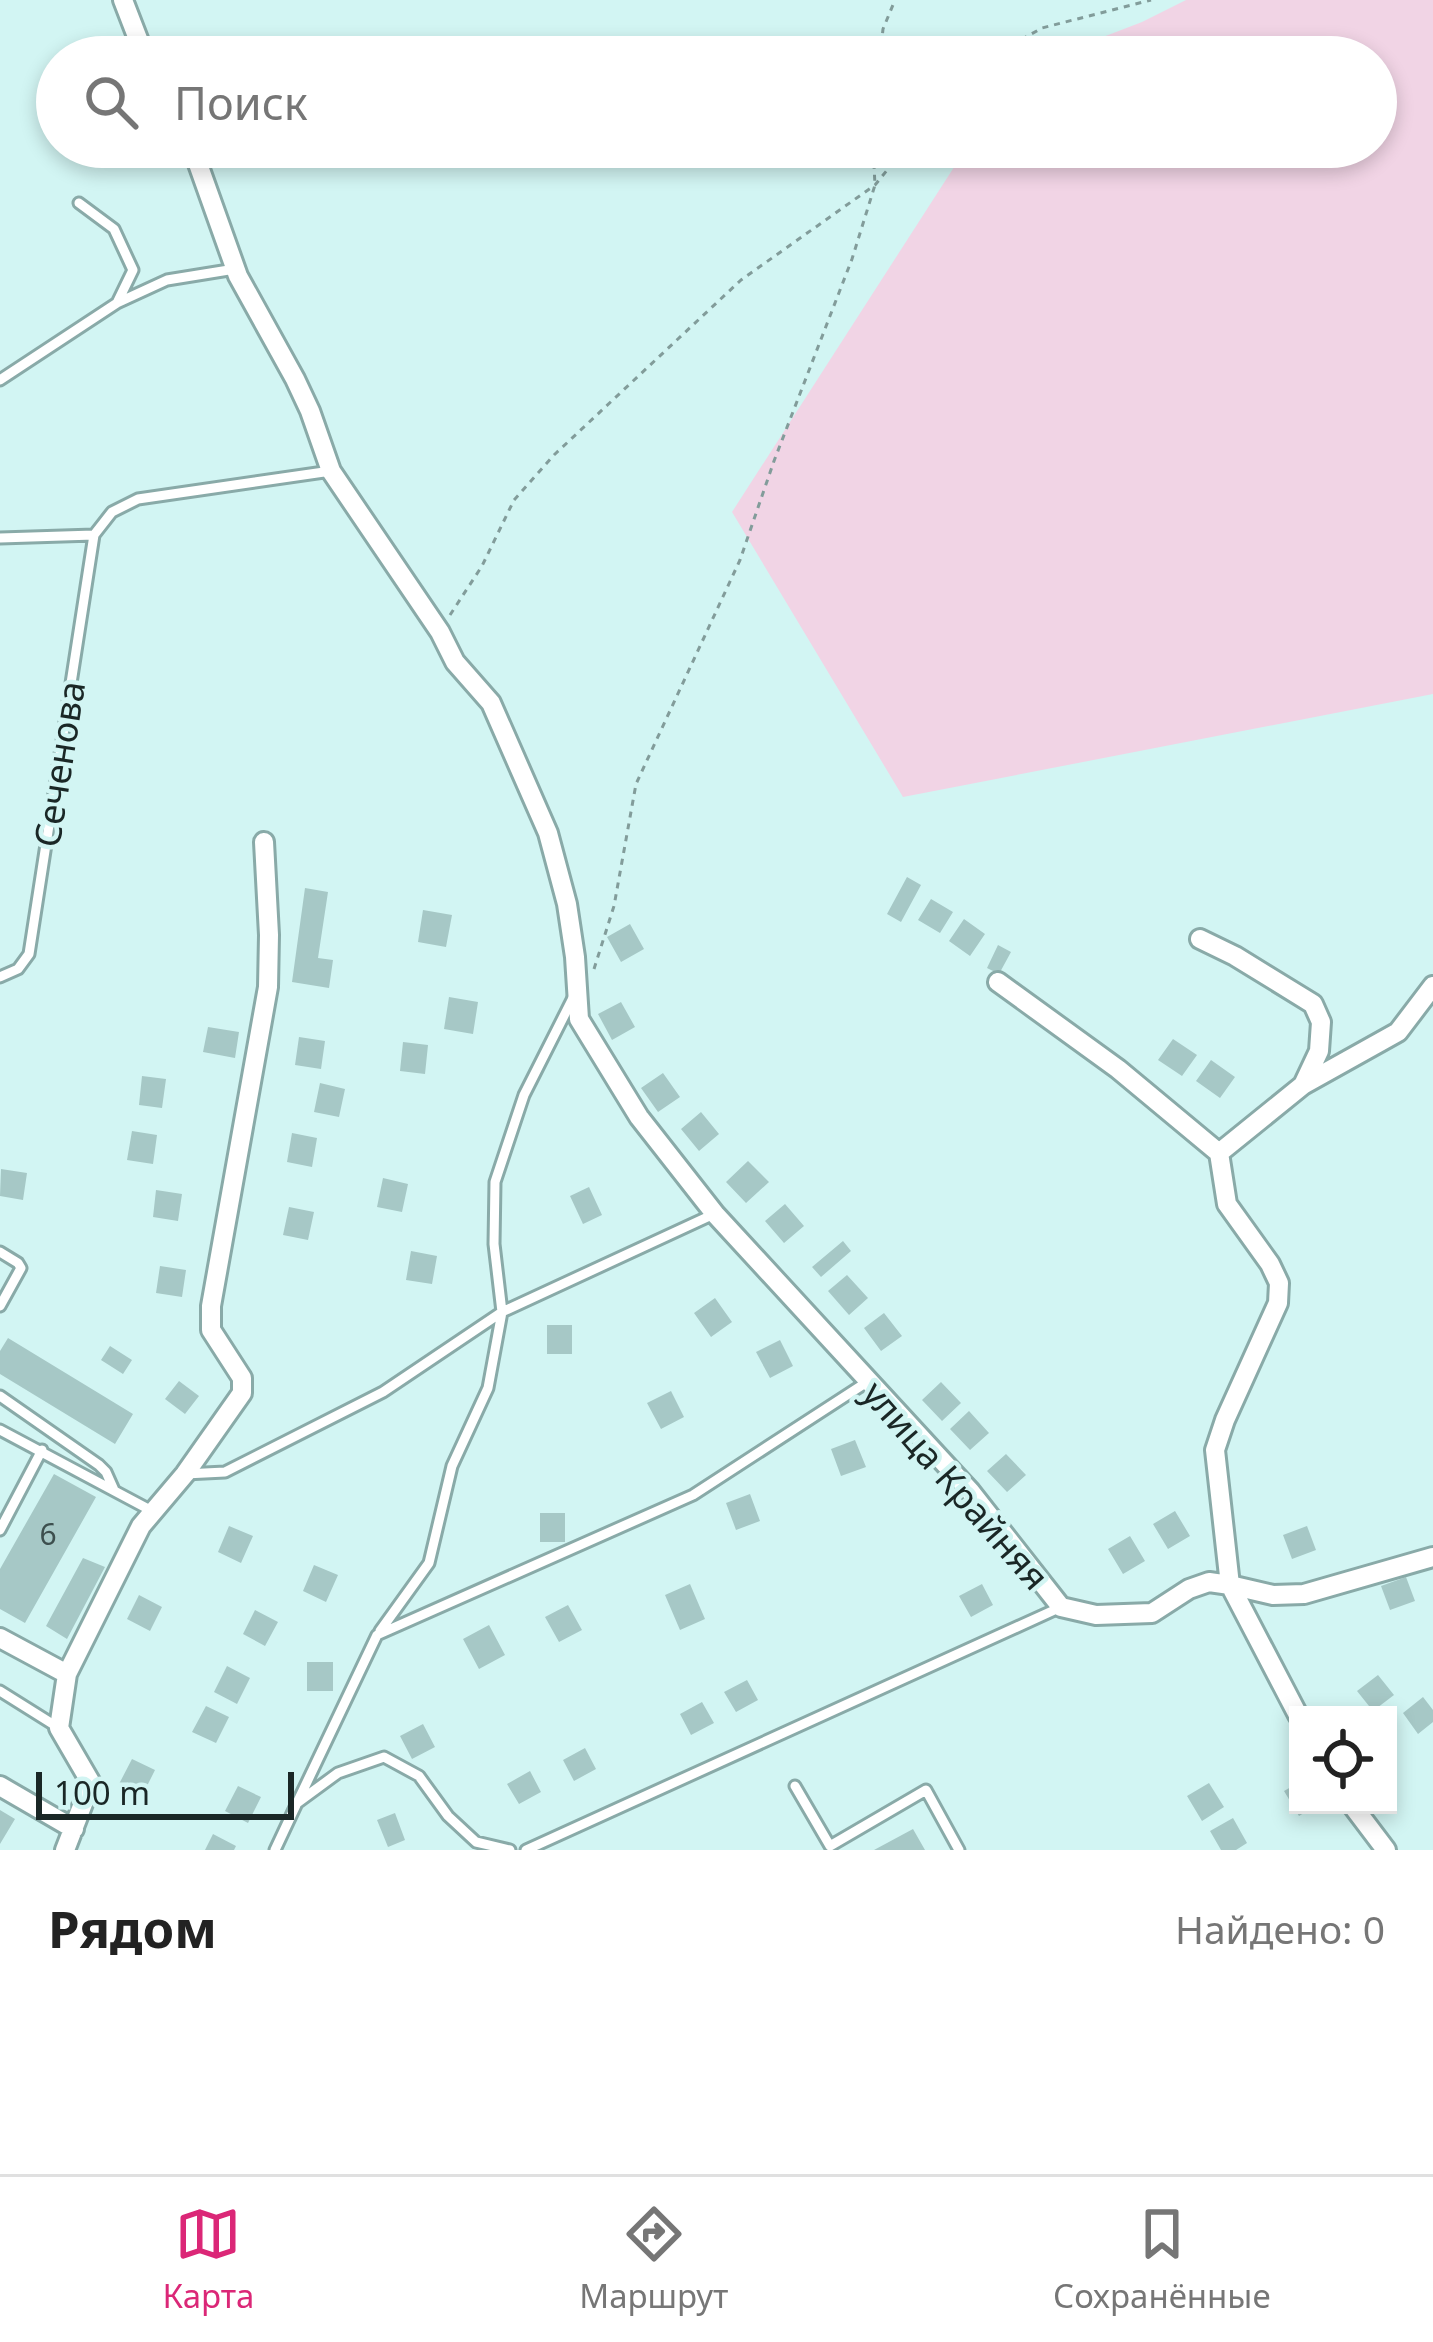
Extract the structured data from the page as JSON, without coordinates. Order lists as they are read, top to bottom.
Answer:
{
  "streets": {
    "street": ["улица Крайняя"],
    "lane": ["Сеченова"]
  },
  "house_numbers": ["6"],
  "scale_bar": "100 m",
  "page": {
    "search": "Поиск",
    "scale": "100 m",
    "heading": ["Рядом", "Найдено: 0"],
    "nav": ["Карта", "Маршрут", "Сохранённые"]
  }
}
